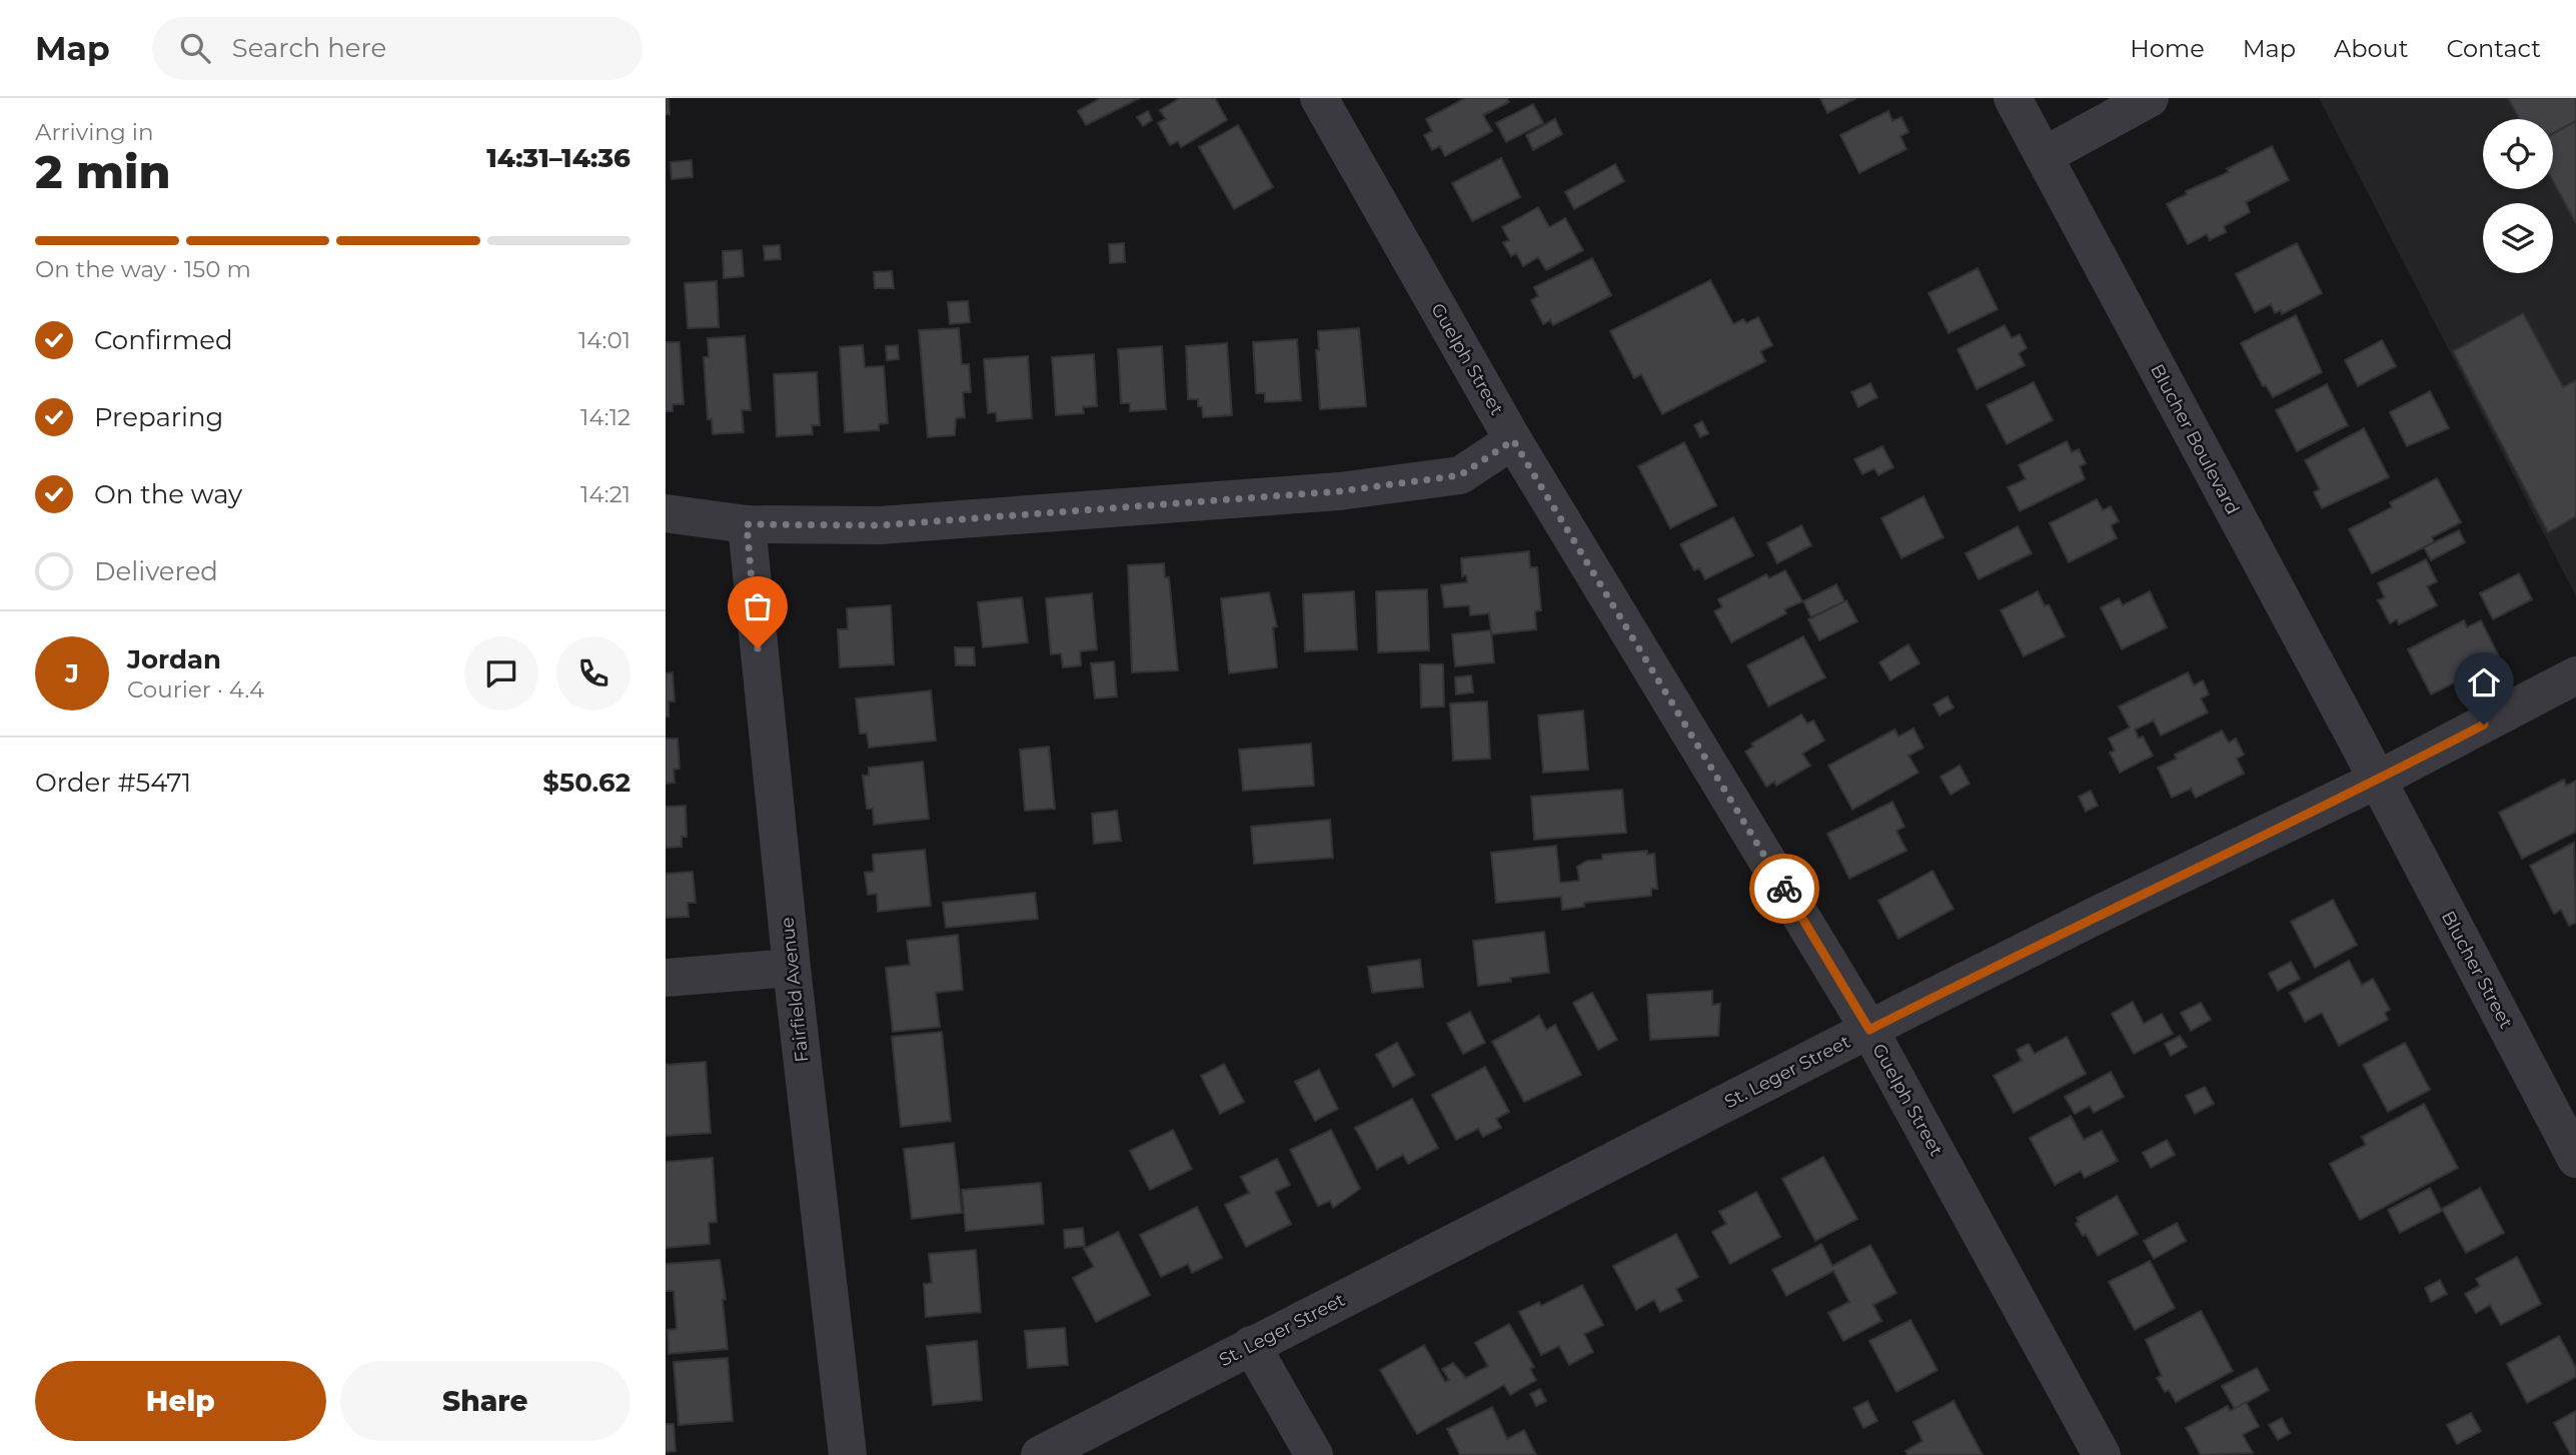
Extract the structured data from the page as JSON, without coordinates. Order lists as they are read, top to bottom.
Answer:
{
  "streets": {
    "street": [
      "Guelph Street",
      "Blucher Boulevard",
      "Blucher Street",
      "Fairfield Avenue",
      "St. Leger Street"
    ]
  },
  "crossings": [
    ["Guelph Street", "St. Leger Street"],
    ["Blucher Boulevard", "Blucher Street"],
    ["Blucher Boulevard", "St. Leger Street"],
    ["Blucher Street", "St. Leger Street"]
  ],
  "page": {
    "header": "Map",
    "search": "Search here",
    "nav": [
      "Home",
      "Map",
      "About",
      "Contact"
    ],
    "heading": ["2 min", "Arriving in", "14:31–14:36"],
    "panel": [
      "Jordan",
      "Courier · 4.4",
      "Order #5471",
      "$50.62"
    ],
    "bar": "On the way · 150 m",
    "list": [
      ["Confirmed", "14:01"],
      ["Preparing", "14:12"],
      ["On the way", "14:21"],
      "Delivered"
    ],
    "round": "J",
    "buttons": ["Help", "Share"]
  }
}
